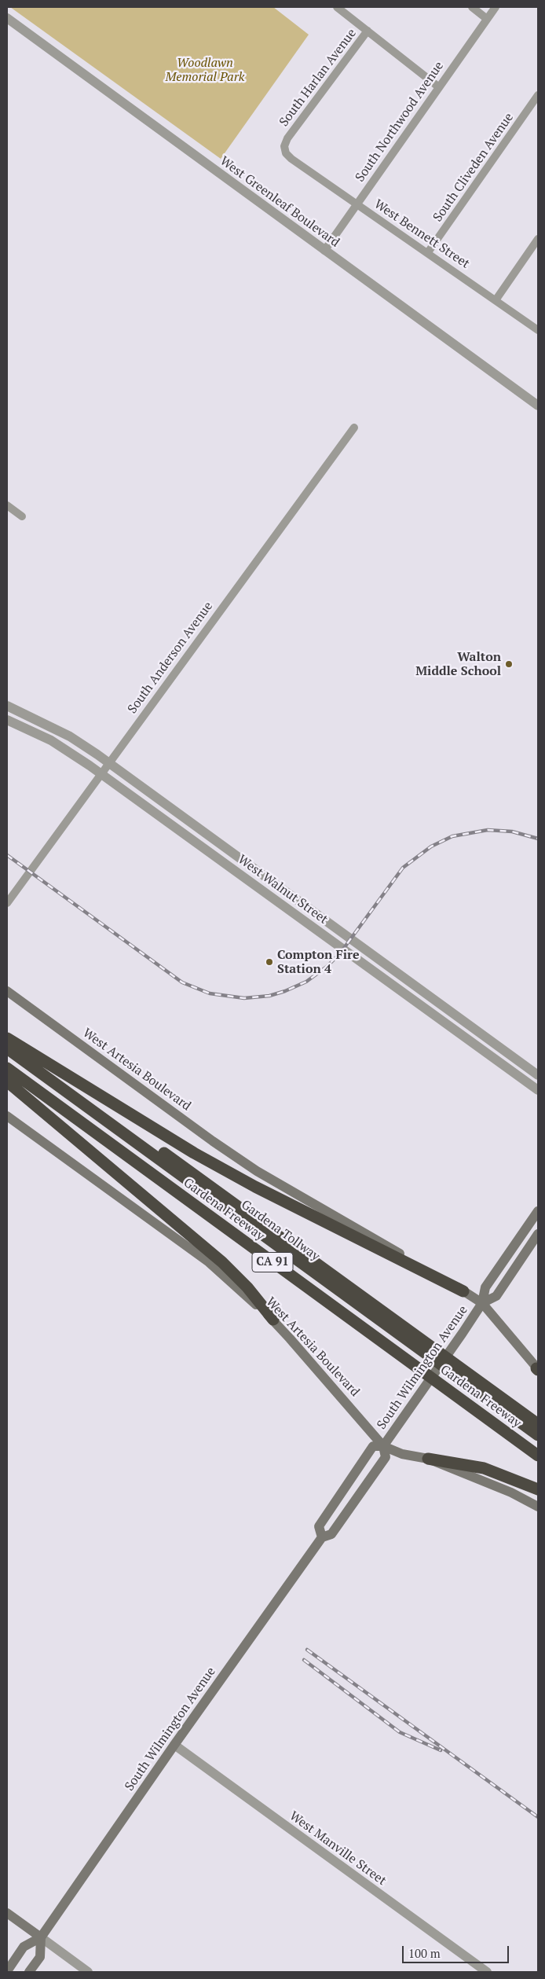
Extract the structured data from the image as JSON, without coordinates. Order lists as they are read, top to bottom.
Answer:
{
  "streets": {
    "highway": ["Gardena Freeway", "Gardena Tollway", "CA 91"],
    "main road": ["West Artesia Boulevard", "South Wilmington Avenue"],
    "street": [
      "South Harlan Avenue",
      "South Northwood Avenue",
      "South Cliveden Avenue",
      "West Greenleaf Boulevard",
      "West Bennett Street",
      "South Anderson Avenue",
      "West Walnut Street",
      "West Manville Street"
    ]
  },
  "crossings": [
    ["South Harlan Avenue", "West Bennett Street"],
    ["South Northwood Avenue", "West Greenleaf Boulevard"],
    ["South Northwood Avenue", "West Bennett Street"],
    ["South Cliveden Avenue", "West Bennett Street"],
    ["South Anderson Avenue", "West Walnut Street"],
    ["West Artesia Boulevard", "South Wilmington Avenue"],
    ["South Wilmington Avenue", "West Manville Street"]
  ],
  "parks": ["Woodlawn Memorial Park"],
  "places": ["Walton Middle School", "Compton Fire Station 4"],
  "scale_bar": "100 m"
}
